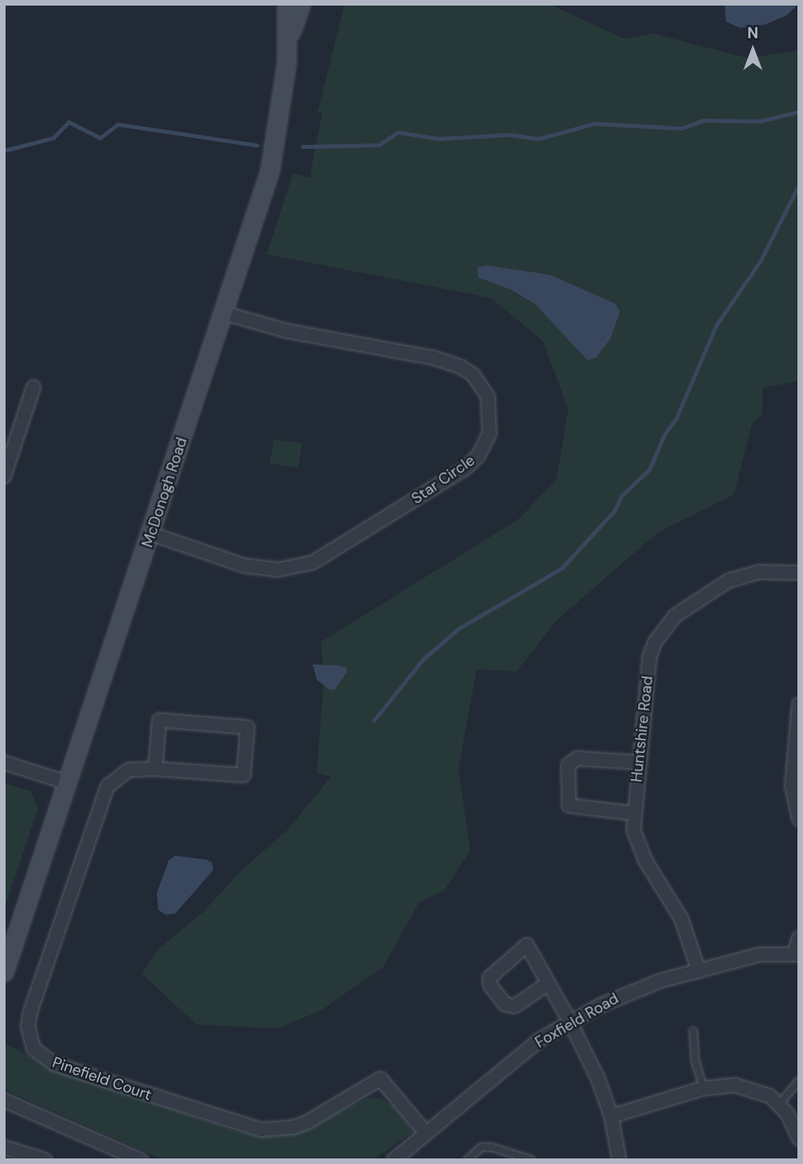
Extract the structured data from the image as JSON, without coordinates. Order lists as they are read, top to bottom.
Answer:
{
  "streets": {
    "main road": ["McDonogh Road"],
    "street": [
      "Star Circle",
      "Huntshire Road",
      "Foxfield Road",
      "Pinefield Court"
    ]
  },
  "crossings": [
    ["Star Circle", "McDonogh Road"],
    ["Huntshire Road", "Foxfield Road"],
    ["Foxfield Road", "Pinefield Court"]
  ],
  "north": "top"
}
